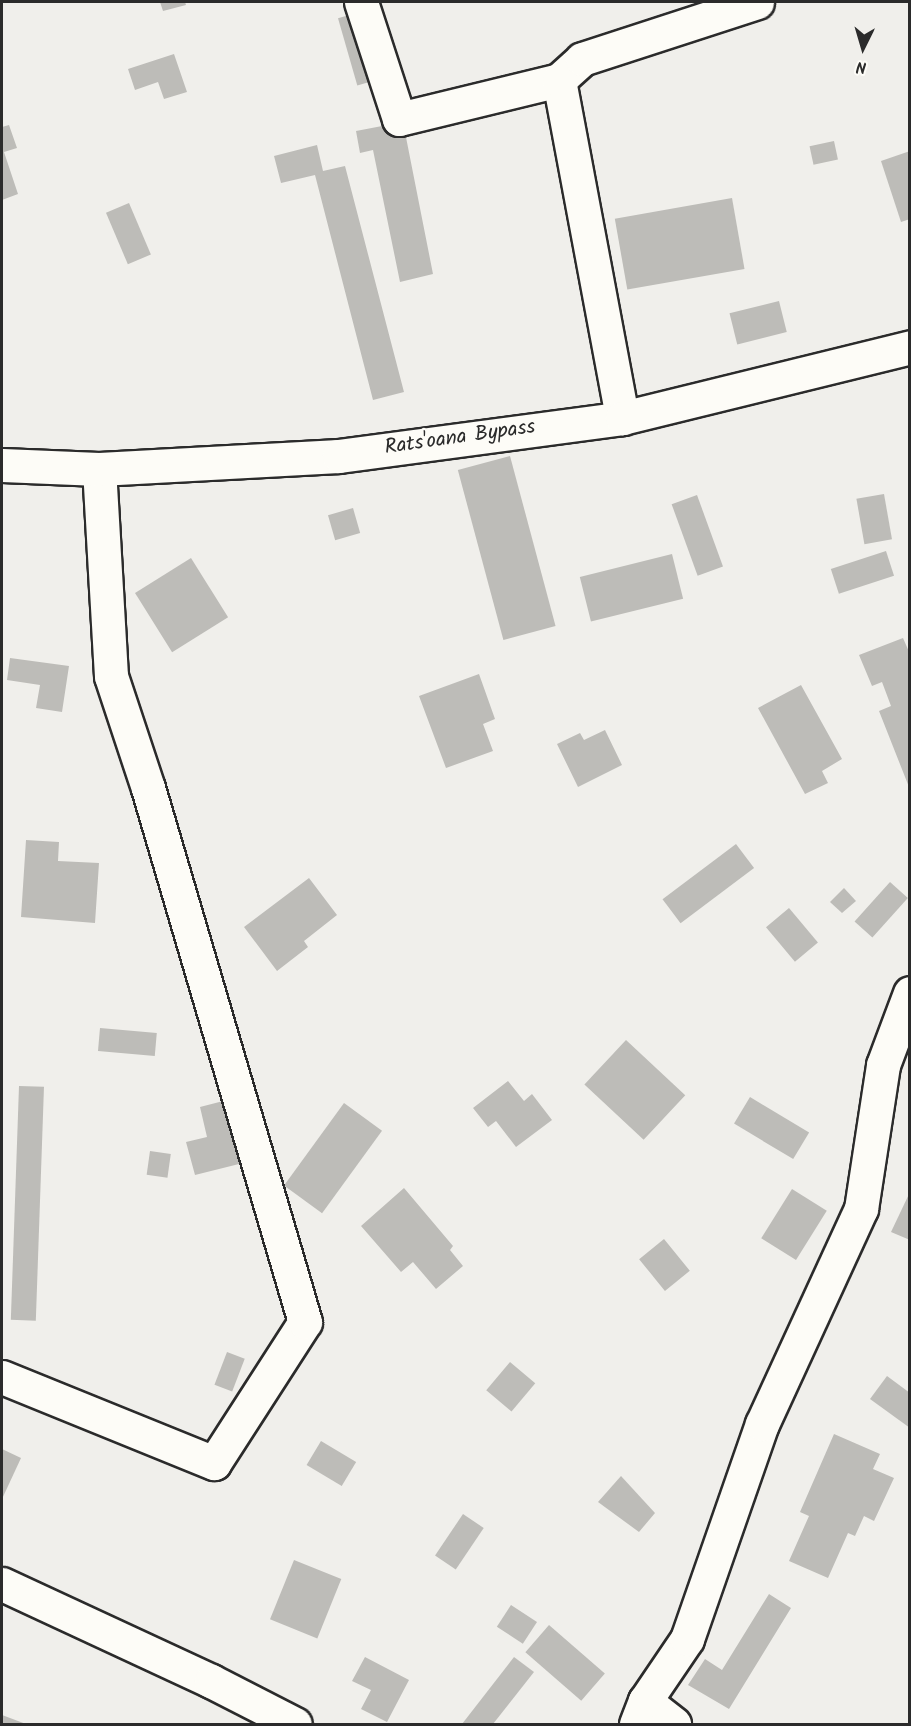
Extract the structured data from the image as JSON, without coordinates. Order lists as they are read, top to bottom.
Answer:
{
  "streets": {
    "street": ["Rats'oana Bypass"]
  },
  "north": "bottom"
}
